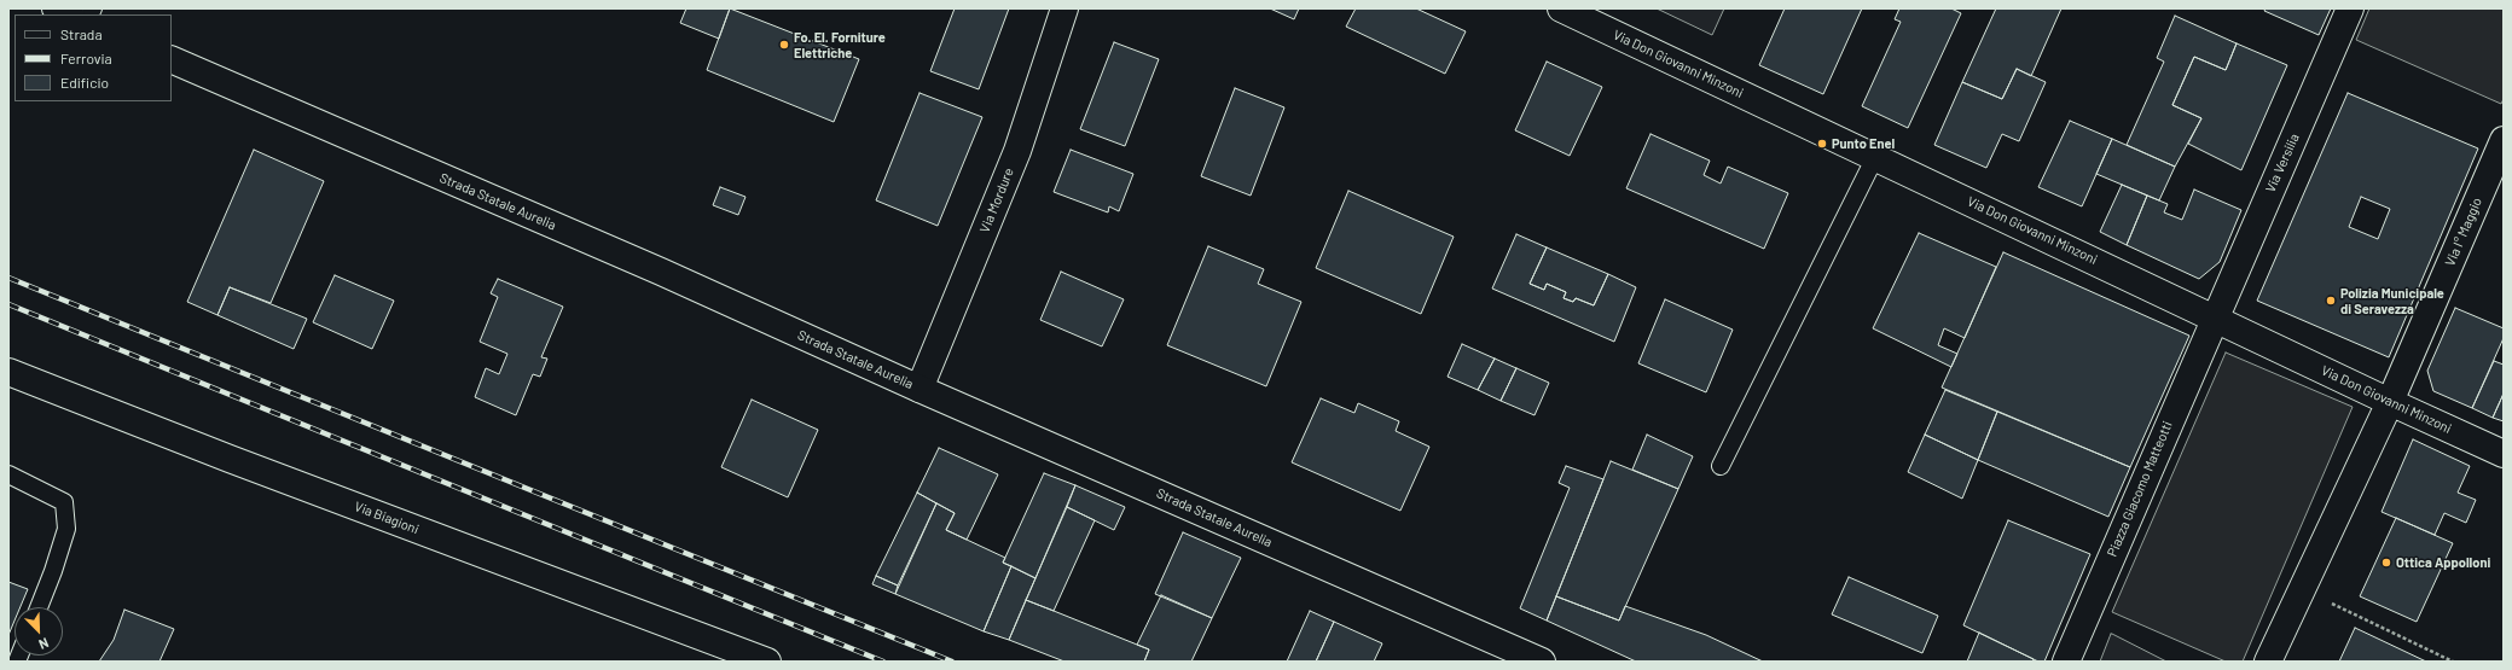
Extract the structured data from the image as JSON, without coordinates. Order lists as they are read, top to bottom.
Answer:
{
  "streets": {
    "street": [
      "Via Don Giovanni Minzoni",
      "Via Versilia",
      "Via Mordure",
      "Strada Statale Aurelia",
      "Via I° Maggio",
      "Piazza Giacomo Matteotti",
      "Via Biagioni"
    ]
  },
  "crossings": [
    ["Via Don Giovanni Minzoni", "Via Versilia"],
    ["Via Don Giovanni Minzoni", "Via I° Maggio"],
    ["Via Don Giovanni Minzoni", "Piazza Giacomo Matteotti"],
    ["Via Versilia", "Piazza Giacomo Matteotti"],
    ["Via Mordure", "Strada Statale Aurelia"]
  ],
  "places": [
    "Fo. El. Forniture Elettriche",
    "Punto Enel",
    "Polizia Municipale di Seravezza",
    "Ottica Appolloni"
  ],
  "legend": ["Strada", "Ferrovia", "Edificio"],
  "north": "bottom right"
}
